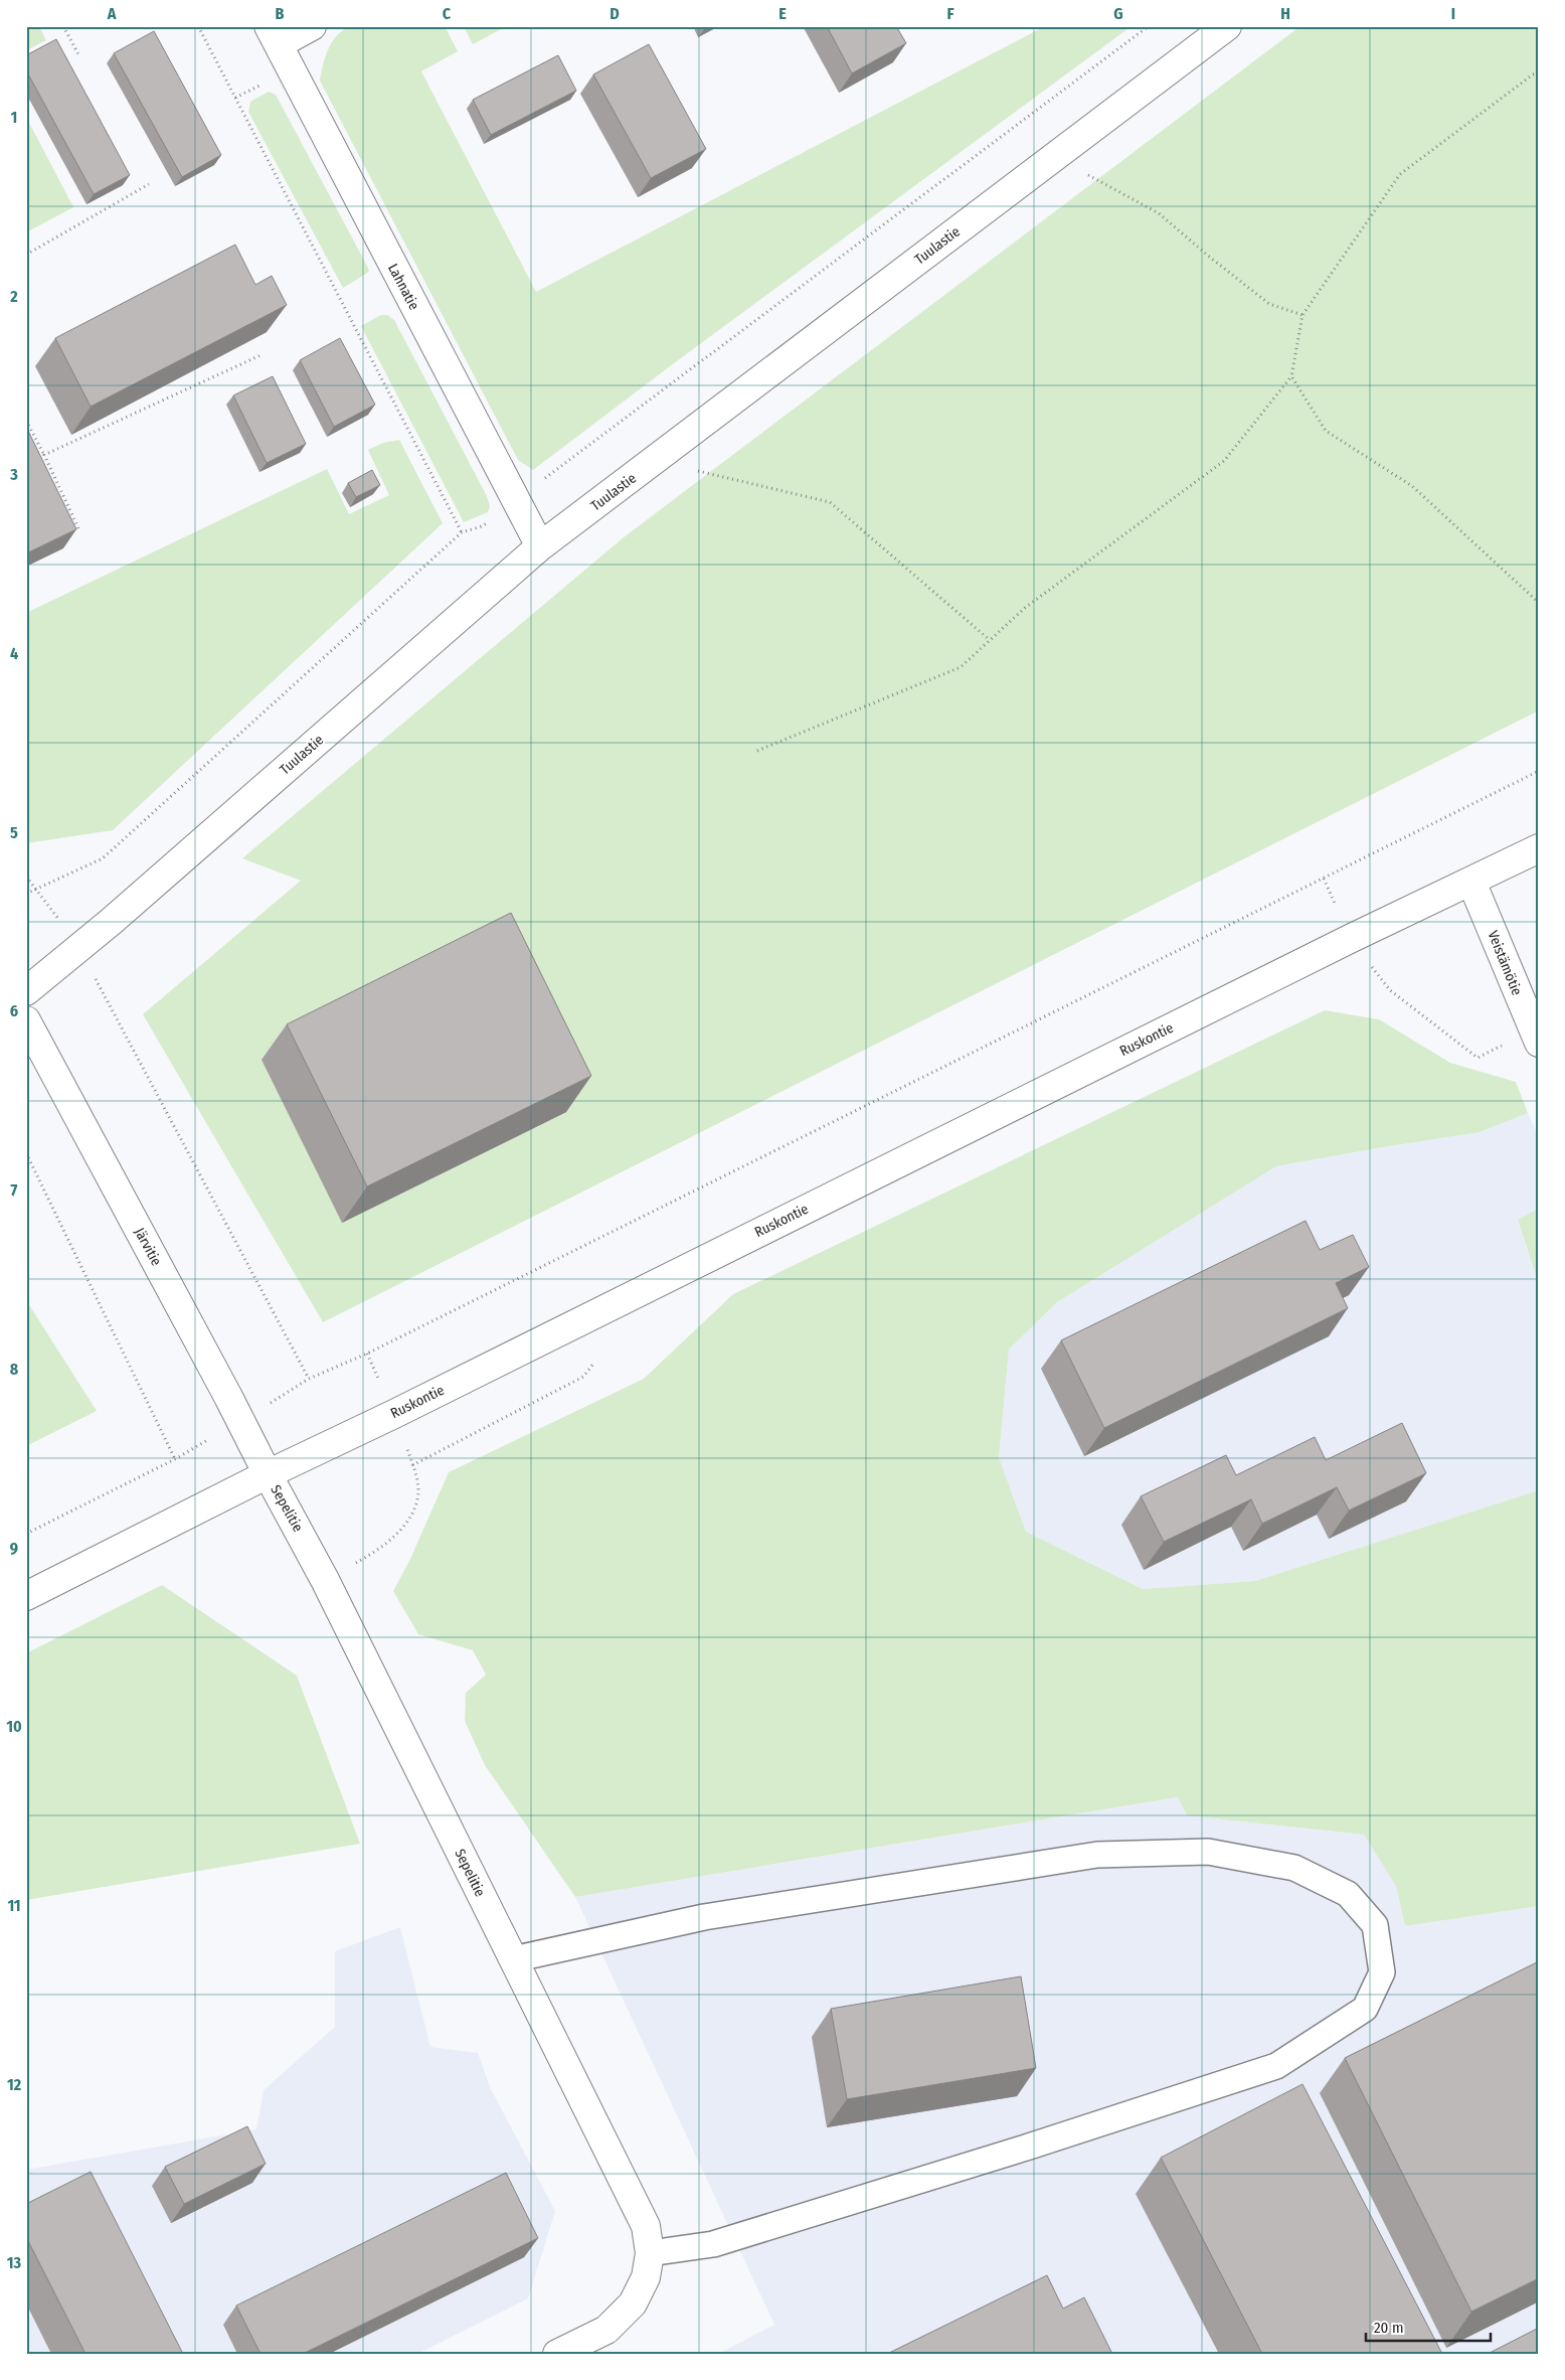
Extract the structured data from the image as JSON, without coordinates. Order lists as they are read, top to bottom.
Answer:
{
  "streets": {
    "street": [
      "Tuulastie",
      "Lahnatie",
      "Veistämötie",
      "Ruskontie",
      "Järvitie",
      "Sepelitie"
    ]
  },
  "crossings": [
    ["Tuulastie", "Lahnatie"],
    ["Veistämötie", "Ruskontie"],
    ["Ruskontie", "Järvitie"],
    ["Ruskontie", "Sepelitie"],
    ["Järvitie", "Sepelitie"]
  ],
  "scale_bar": "20 m",
  "grid": {
    "columns": [
      "A",
      "B",
      "C",
      "D",
      "E",
      "F",
      "G",
      "H",
      "I"
    ],
    "rows": [
      "1",
      "2",
      "3",
      "4",
      "5",
      "6",
      "7",
      "8",
      "9",
      "10",
      "11",
      "12",
      "13"
    ]
  }
}
